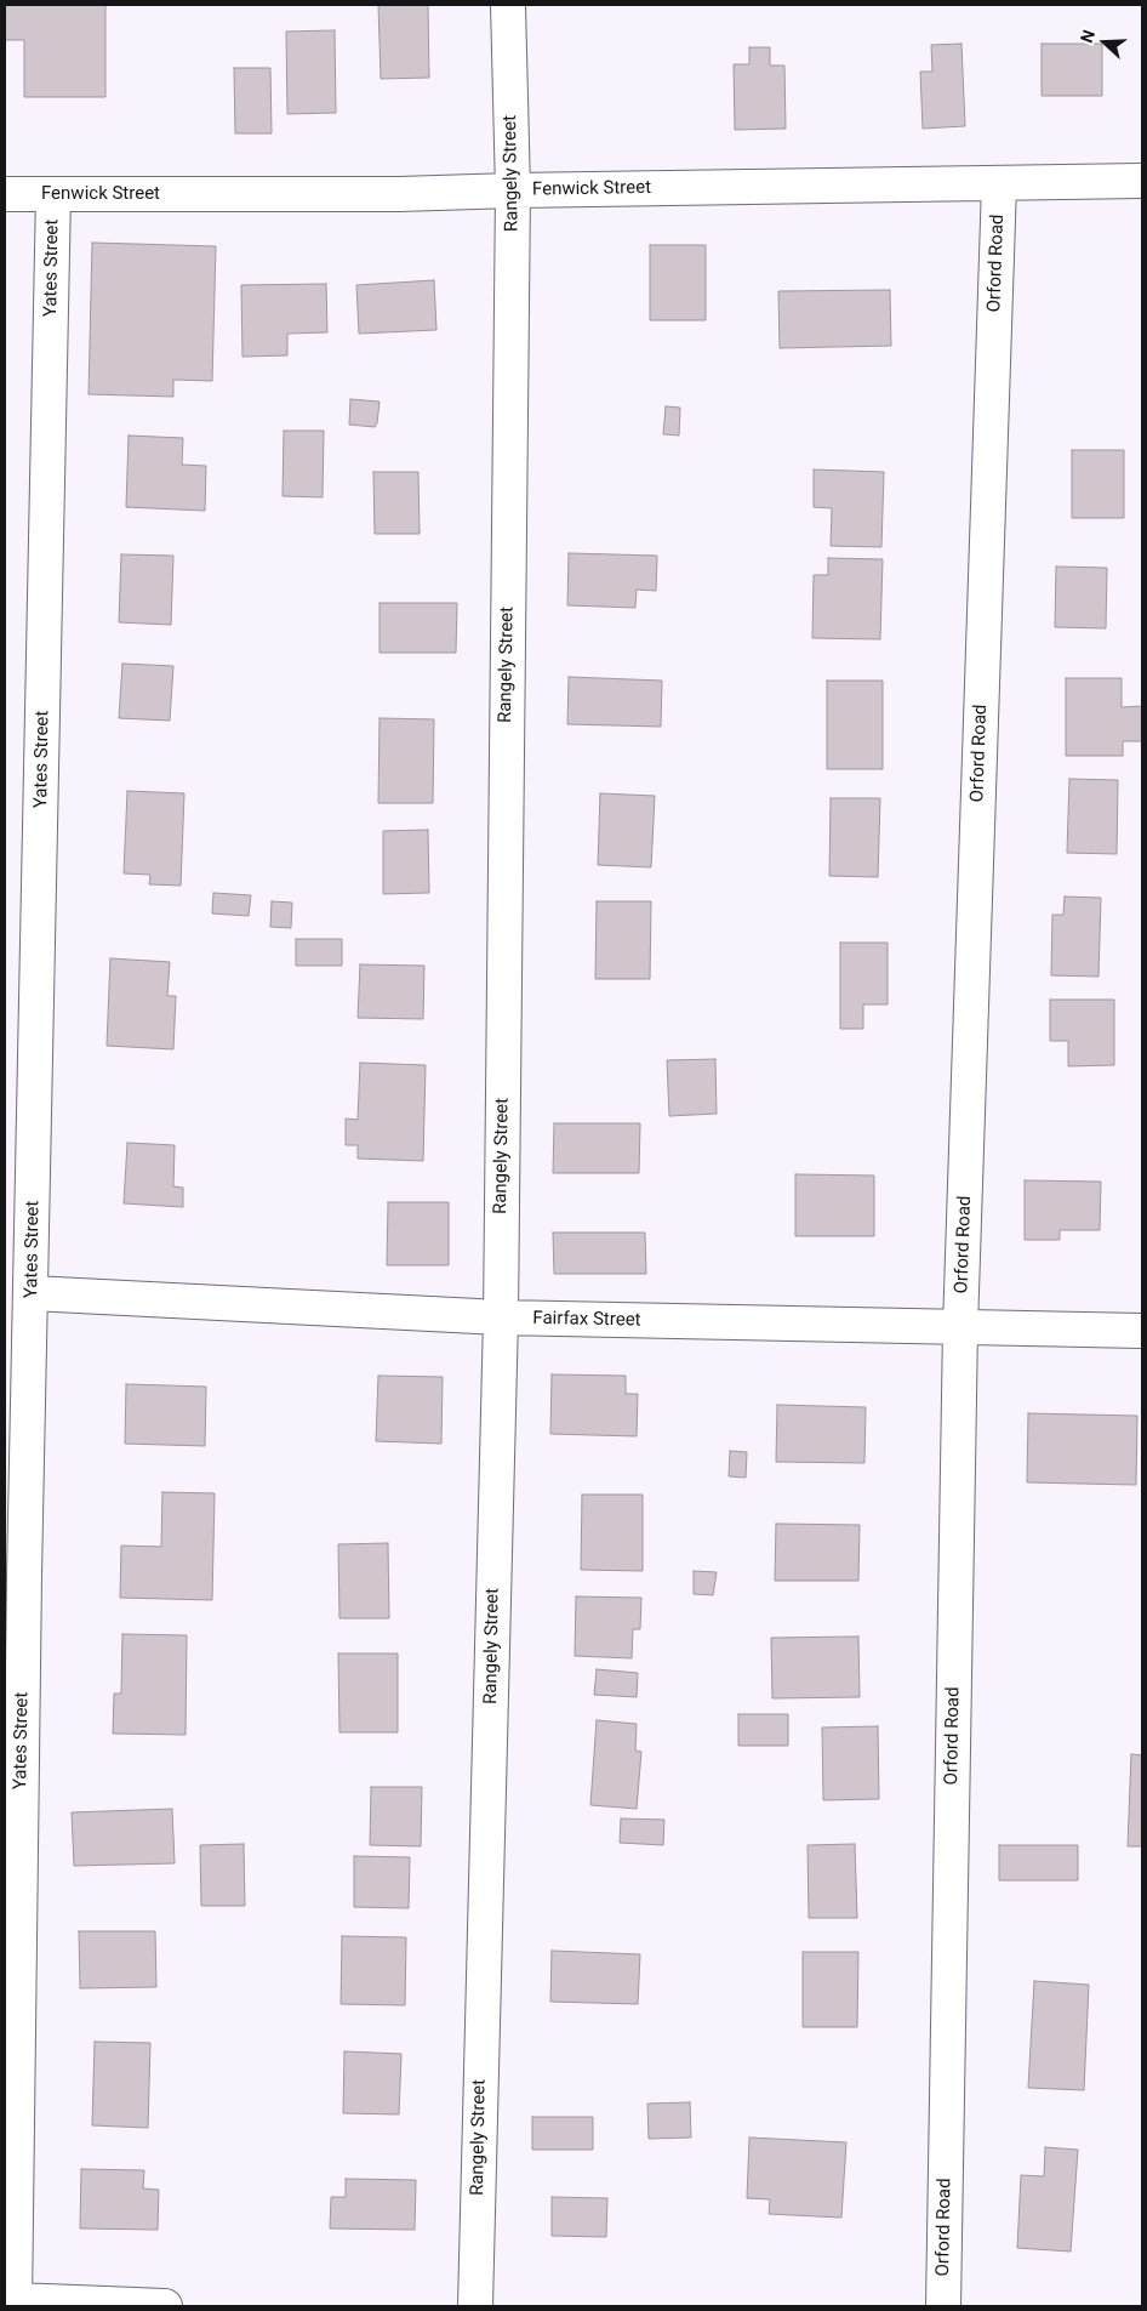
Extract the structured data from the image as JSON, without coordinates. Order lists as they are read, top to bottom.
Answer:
{
  "streets": {
    "street": [
      "Rangely Street",
      "Fenwick Street",
      "Orford Road",
      "Yates Street",
      "Fairfax Street"
    ]
  },
  "crossings": [
    ["Rangely Street", "Fenwick Street"],
    ["Rangely Street", "Fairfax Street"],
    ["Fenwick Street", "Orford Road"],
    ["Fenwick Street", "Yates Street"],
    ["Orford Road", "Fairfax Street"],
    ["Yates Street", "Fairfax Street"]
  ],
  "north": "left"
}
